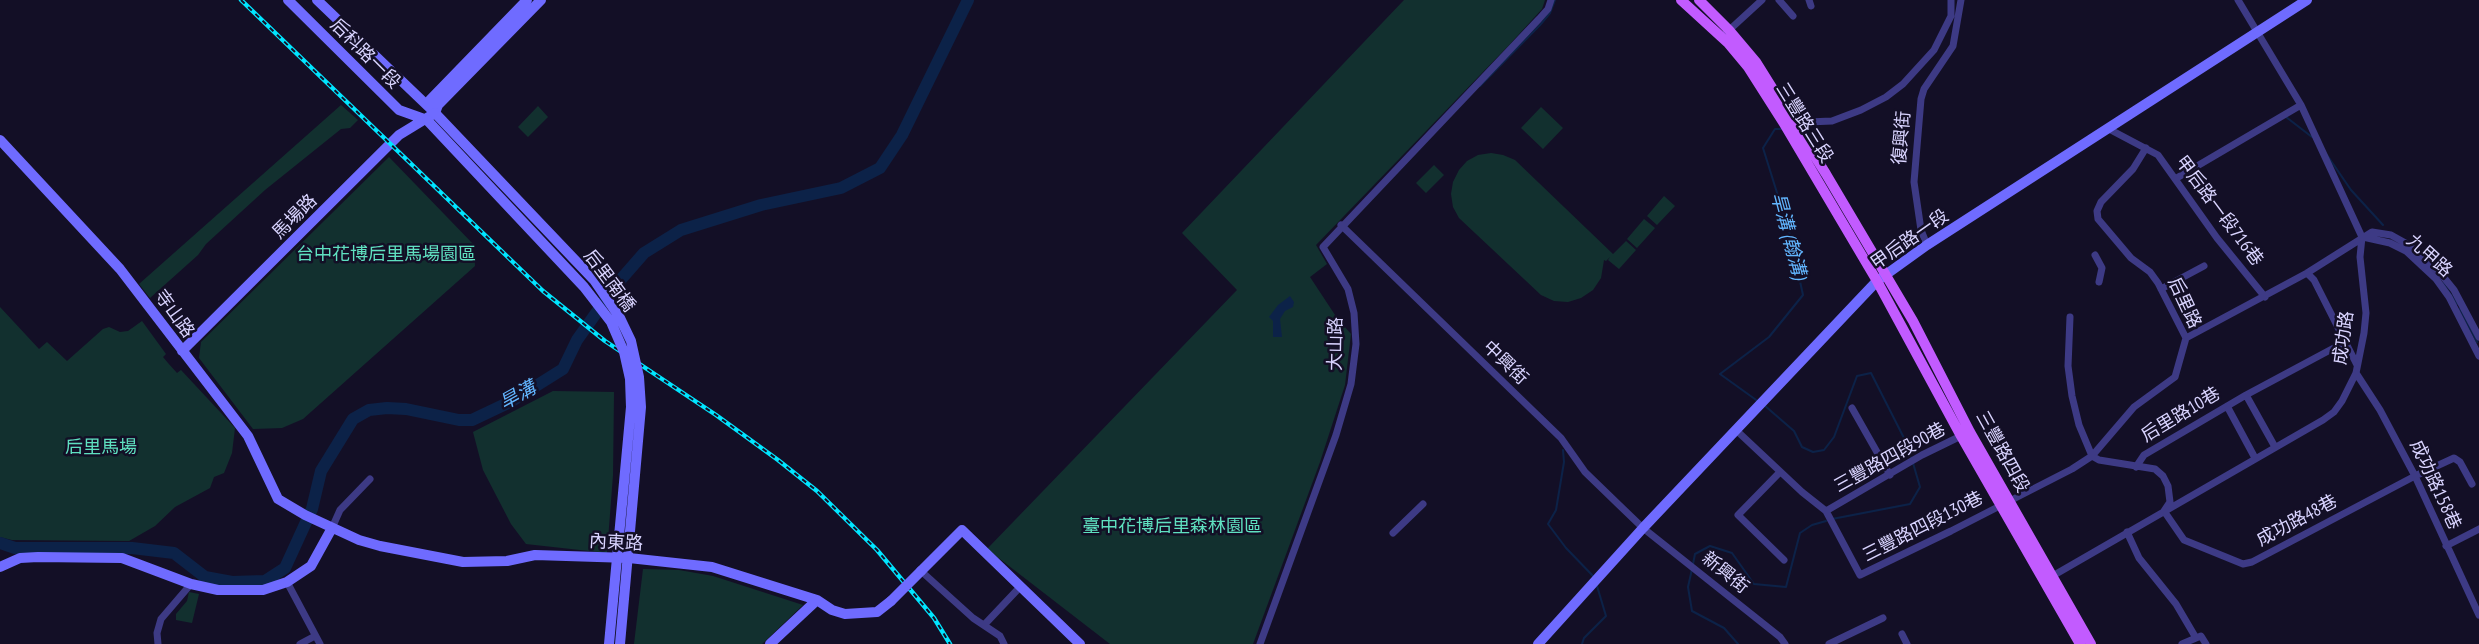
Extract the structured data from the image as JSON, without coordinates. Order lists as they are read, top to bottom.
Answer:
{
  "streets": {
    "main road": ["三豐路三段", "三豐路四段"],
    "street": [
      "后科路一段",
      "復興街",
      "甲后路一段716巷",
      "馬場路",
      "甲后路一段",
      "九甲路",
      "后里南橋",
      "后里路",
      "寺山路",
      "成功路",
      "大山路",
      "中興街",
      "后里路10巷",
      "三豐路四段90巷",
      "成功路158巷",
      "成功路48巷",
      "三豐路四段130巷",
      "內東路",
      "新興街"
    ]
  },
  "crossings": [
    ["后科路一段", "馬場路"],
    ["后科路一段", "后里南橋"],
    ["三豐路三段", "甲后路一段"],
    ["三豐路三段", "三豐路四段"],
    ["復興街", "甲后路一段"],
    ["甲后路一段716巷", "甲后路一段"],
    ["甲后路一段716巷", "后里路"],
    ["馬場路", "后里南橋"],
    ["馬場路", "寺山路"],
    ["甲后路一段", "成功路"],
    ["甲后路一段", "中興街"],
    ["甲后路一段", "三豐路四段"],
    ["甲后路一段", "新興街"],
    ["九甲路", "成功路"],
    ["后里路", "三豐路四段"],
    ["后里路", "三豐路四段130巷"],
    ["寺山路", "內東路"],
    ["成功路", "三豐路四段"],
    ["成功路", "成功路158巷"],
    ["成功路", "成功路48巷"],
    ["大山路", "中興街"],
    ["中興街", "新興街"],
    ["后里路10巷", "成功路158巷"],
    ["三豐路四段", "三豐路四段90巷"],
    ["三豐路四段", "三豐路四段130巷"],
    ["三豐路四段90巷", "三豐路四段130巷"],
    ["成功路158巷", "成功路48巷"]
  ],
  "water": ["旱溝 (翰溝)", "旱溝"],
  "parks": ["台中花博后里馬場園區", "后里馬場", "臺中花博后里森林園區"]
}
